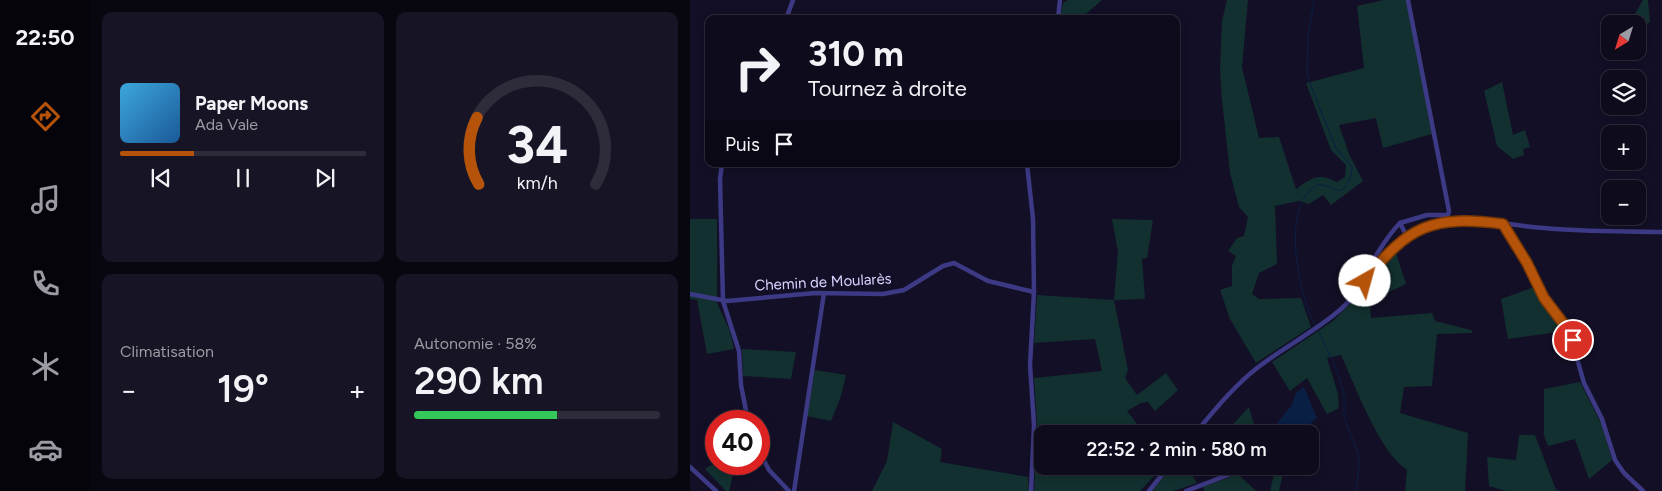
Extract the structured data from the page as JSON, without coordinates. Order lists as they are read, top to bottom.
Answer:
{
  "streets": {
    "street": ["Chemin de Moularès"]
  },
  "north": "bottom left",
  "page": {
    "tabs": "22:50",
    "map_buttons": ["+", "−"],
    "turn": ["310 m", "Tournez à droite"],
    "song": ["Paper Moons", "Ada Vale"],
    "then": "Puis",
    "tile": [
      "Climatisation",
      ["Autonomie · 58%", "290 km"]
    ],
    "heat": ["−", "19°", "+"],
    "limit": "40",
    "trip": "22:52 · 2 min · 580 m",
    "gauge": ["34", "km/h"]
  }
}
